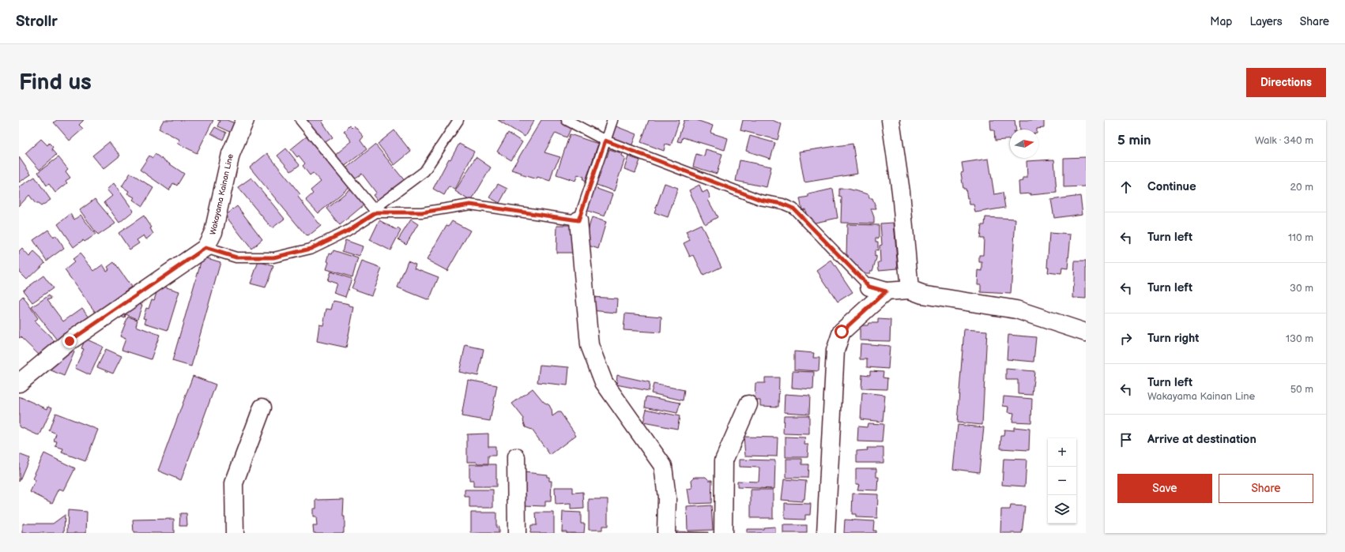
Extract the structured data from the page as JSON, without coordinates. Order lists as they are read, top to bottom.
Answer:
{
  "streets": {
    "street": ["Wakayama Kainan Line"]
  },
  "north": "right",
  "page": {
    "header": "Strollr",
    "nav": ["Map", "Layers", "Share"],
    "buttons": [
      "Directions",
      ["Save", "Share"]
    ],
    "title": "Find us",
    "heading": ["5 min", "Walk · 340 m"],
    "list": [
      ["Continue", "20 m"],
      ["Turn left", "110 m"],
      ["Turn left", "30 m"],
      ["Turn right", "130 m"],
      ["Turn left", "Wakayama Kainan Line", "50 m"],
      "Arrive at destination"
    ],
    "map_buttons": ["+", "−"]
  }
}
